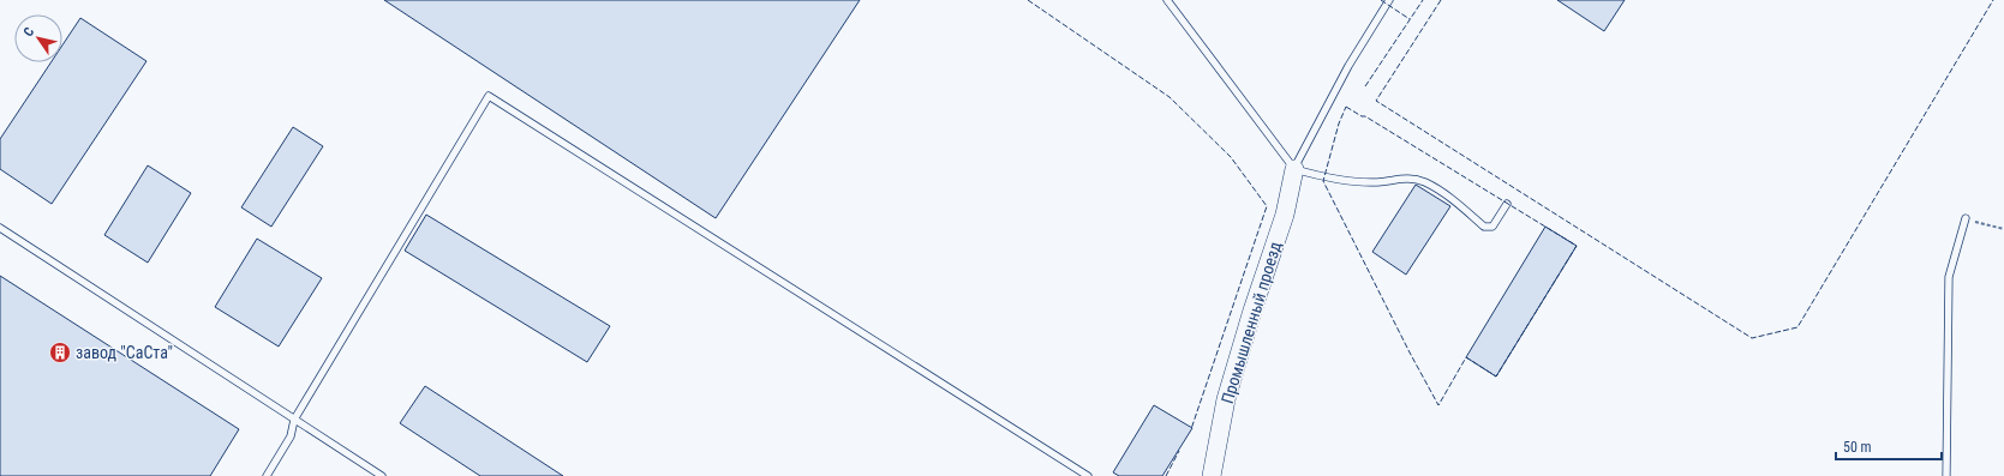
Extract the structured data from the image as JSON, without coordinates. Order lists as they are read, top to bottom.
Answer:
{
  "streets": {
    "street": ["Промышленный проезд"]
  },
  "places": {
    "building": ["завод \"СаСта\""]
  },
  "scale_bar": "50 m",
  "north": "top left"
}
